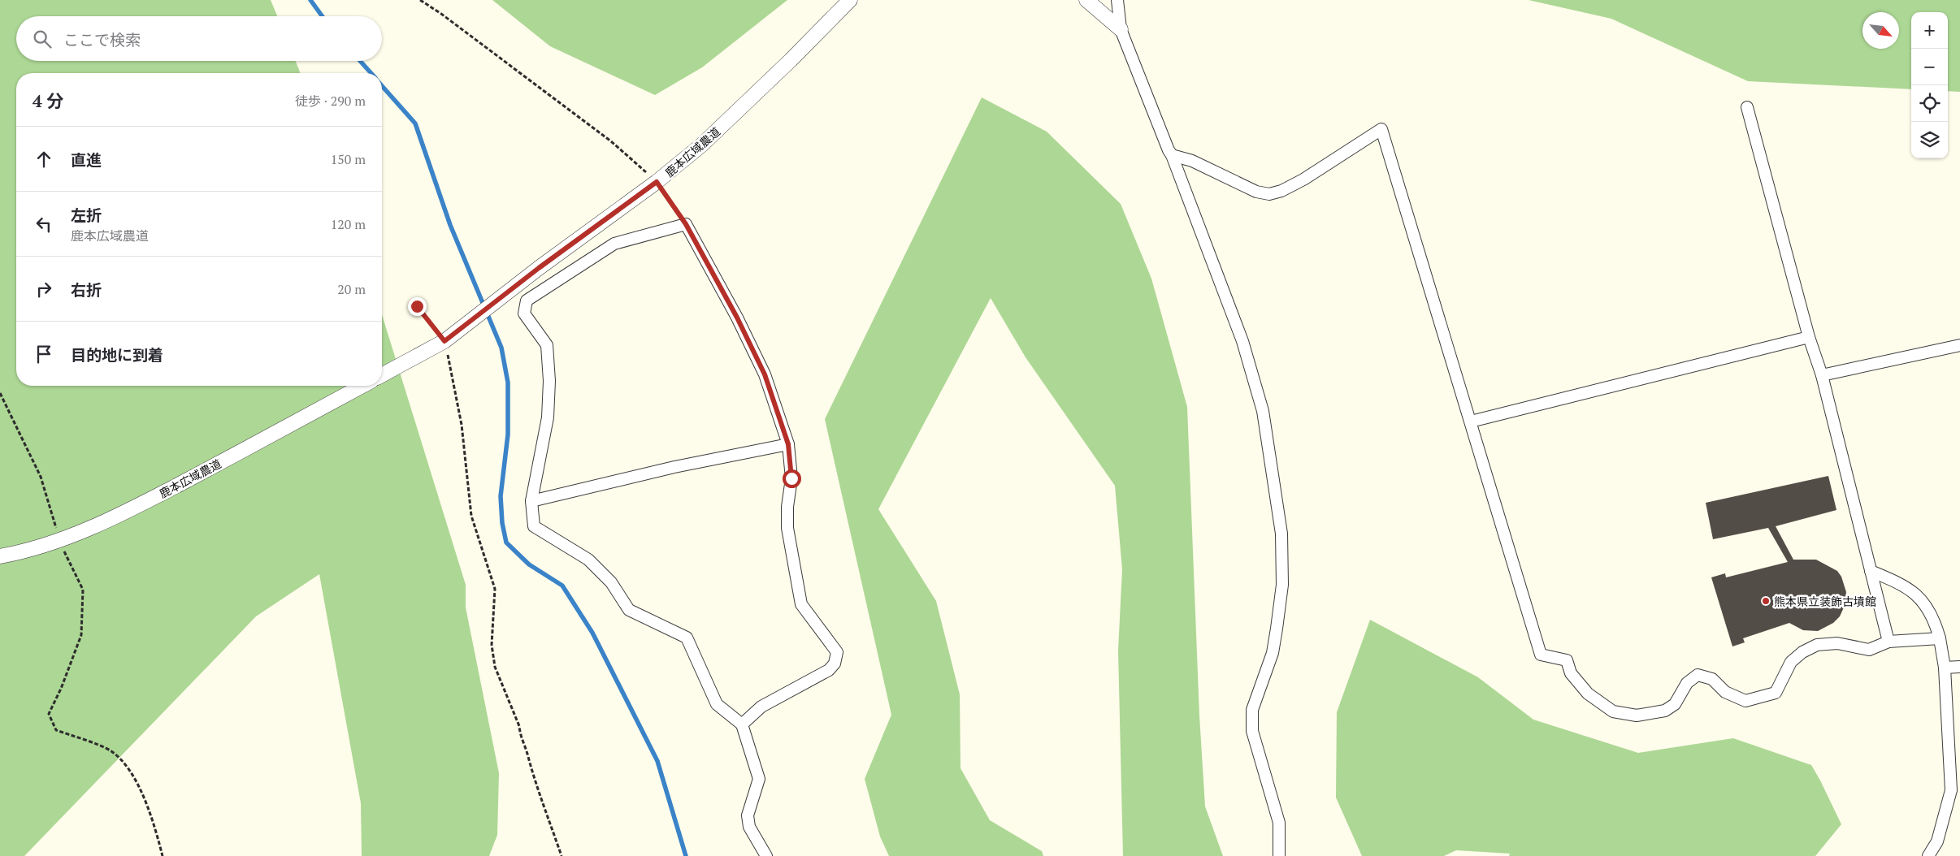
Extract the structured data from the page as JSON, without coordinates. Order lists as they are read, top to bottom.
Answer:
{
  "streets": {
    "street": ["鹿本広域農道"]
  },
  "places": ["熊本県立装飾古墳館"],
  "north": "bottom right",
  "page": {
    "map_buttons": ["+", "−"],
    "search": "ここで検索",
    "heading": ["4 分", "徒歩 · 290 m"],
    "list": [
      ["直進", "150 m"],
      ["左折", "鹿本広域農道", "120 m"],
      ["右折", "20 m"],
      "目的地に到着"
    ]
  }
}
